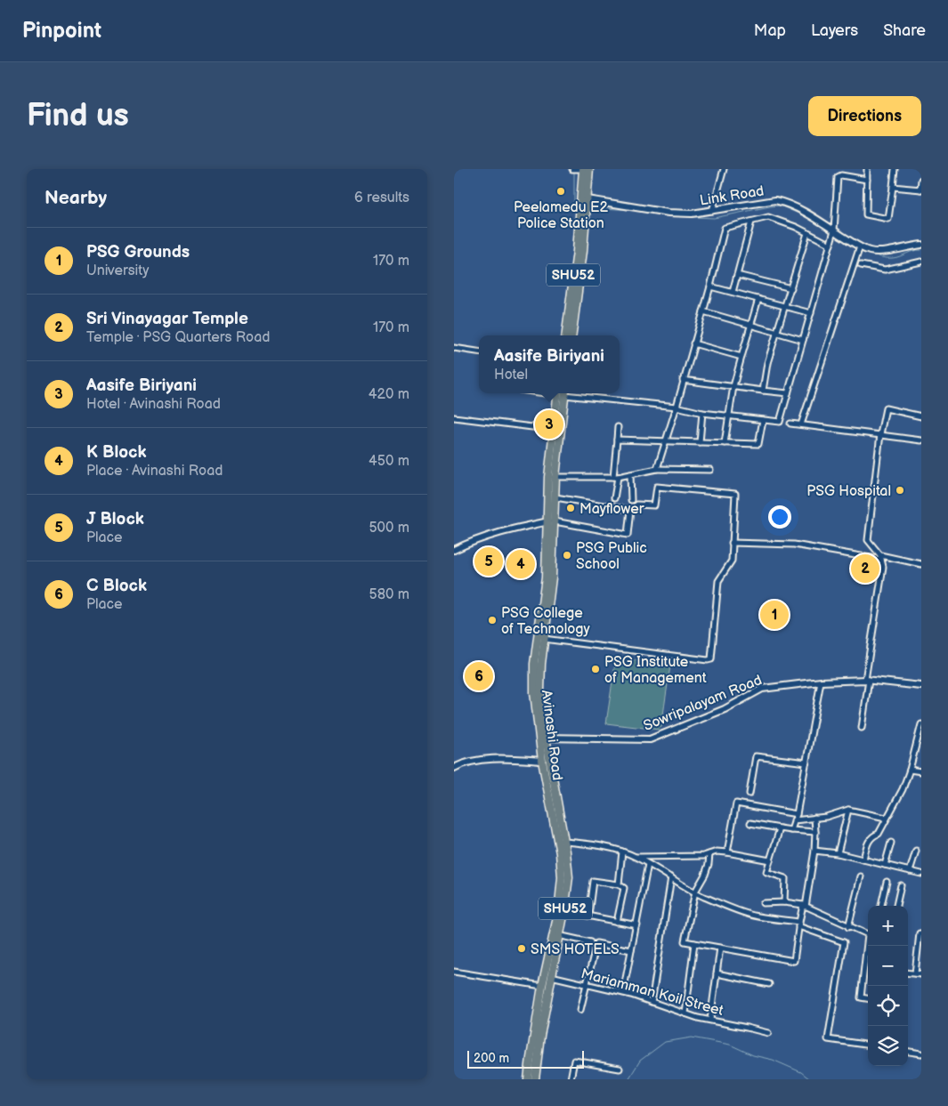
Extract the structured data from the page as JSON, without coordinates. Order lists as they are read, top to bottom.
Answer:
{
  "streets": {
    "main road": ["SHU52", "Avinashi Road"],
    "street": ["Link Road", "Sowripalayam Road", "Mariamman Koil Street"]
  },
  "crossings": [
    ["Link Road", "SHU52"],
    ["SHU52", "Sowripalayam Road"],
    ["SHU52", "Avinashi Road"],
    ["Sowripalayam Road", "Avinashi Road"],
    ["Avinashi Road", "Mariamman Koil Street"]
  ],
  "places": [
    "Peelamedu E2 Police Station",
    "PSG Hospital",
    "Mayflower",
    "PSG Public School",
    "PSG College of Technology",
    "PSG Institute of Management",
    "SMS HOTELS"
  ],
  "scale_bar": "200 m",
  "page": {
    "header": "Pinpoint",
    "nav": ["Map", "Layers", "Share"],
    "buttons": "Directions",
    "title": "Find us",
    "heading": ["Nearby", "6 results"],
    "list": [
      {
        "mark": "1",
        "name": "PSG Grounds",
        "note": "University",
        "value": "170 m"
      },
      {
        "mark": "2",
        "name": "Sri Vinayagar Temple",
        "note": "Temple · PSG Quarters Road",
        "value": "170 m"
      },
      {
        "mark": "3",
        "name": "Aasife Biriyani",
        "note": "Hotel · Avinashi Road",
        "value": "420 m"
      },
      {
        "mark": "4",
        "name": "K Block",
        "note": "Place · Avinashi Road",
        "value": "450 m"
      },
      {
        "mark": "5",
        "name": "J Block",
        "note": "Place",
        "value": "500 m"
      },
      {
        "mark": "6",
        "name": "C Block",
        "note": "Place",
        "value": "580 m"
      }
    ],
    "popup": ["Aasife Biriyani", "Hotel"],
    "pins": [
      "3",
      "5",
      "4",
      "2",
      "1",
      "6"
    ],
    "map_buttons": ["+", "−"],
    "scale": "200 m"
  }
}
